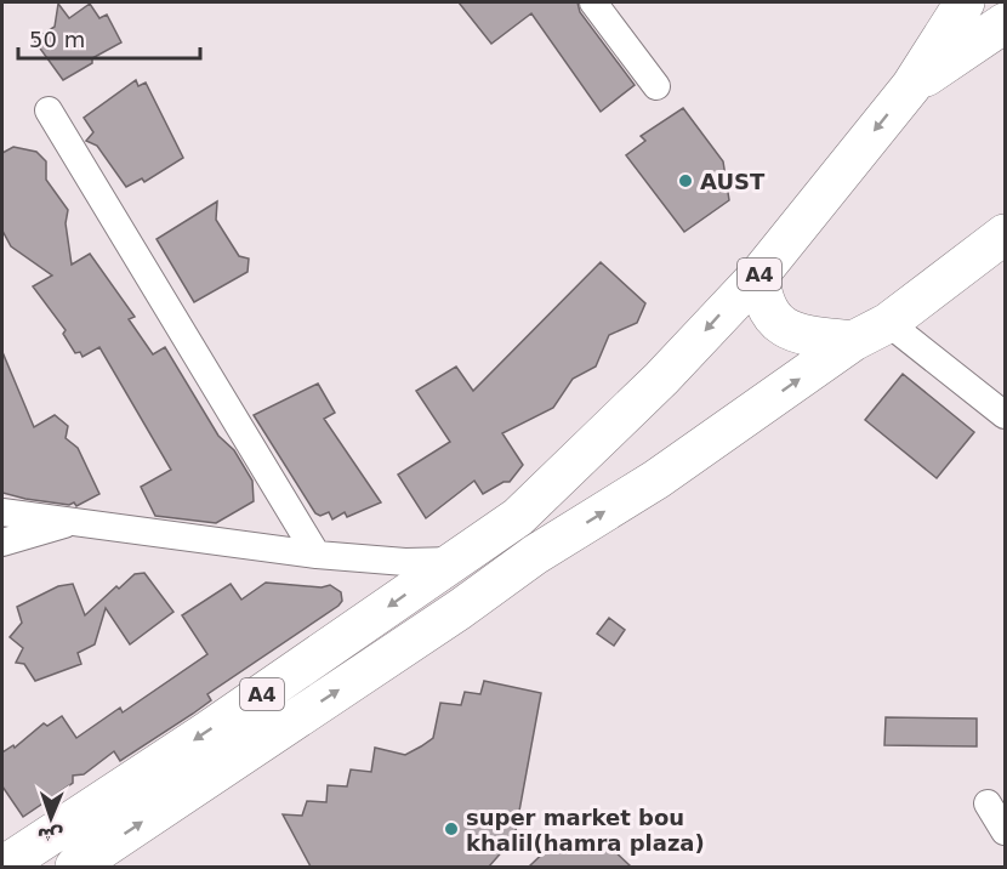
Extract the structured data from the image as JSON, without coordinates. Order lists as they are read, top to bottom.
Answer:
{
  "streets": {
    "highway": ["A4"]
  },
  "places": ["AUST", "super market bou khalil(hamra plaza)"],
  "scale_bar": "50 m",
  "north": "bottom"
}
